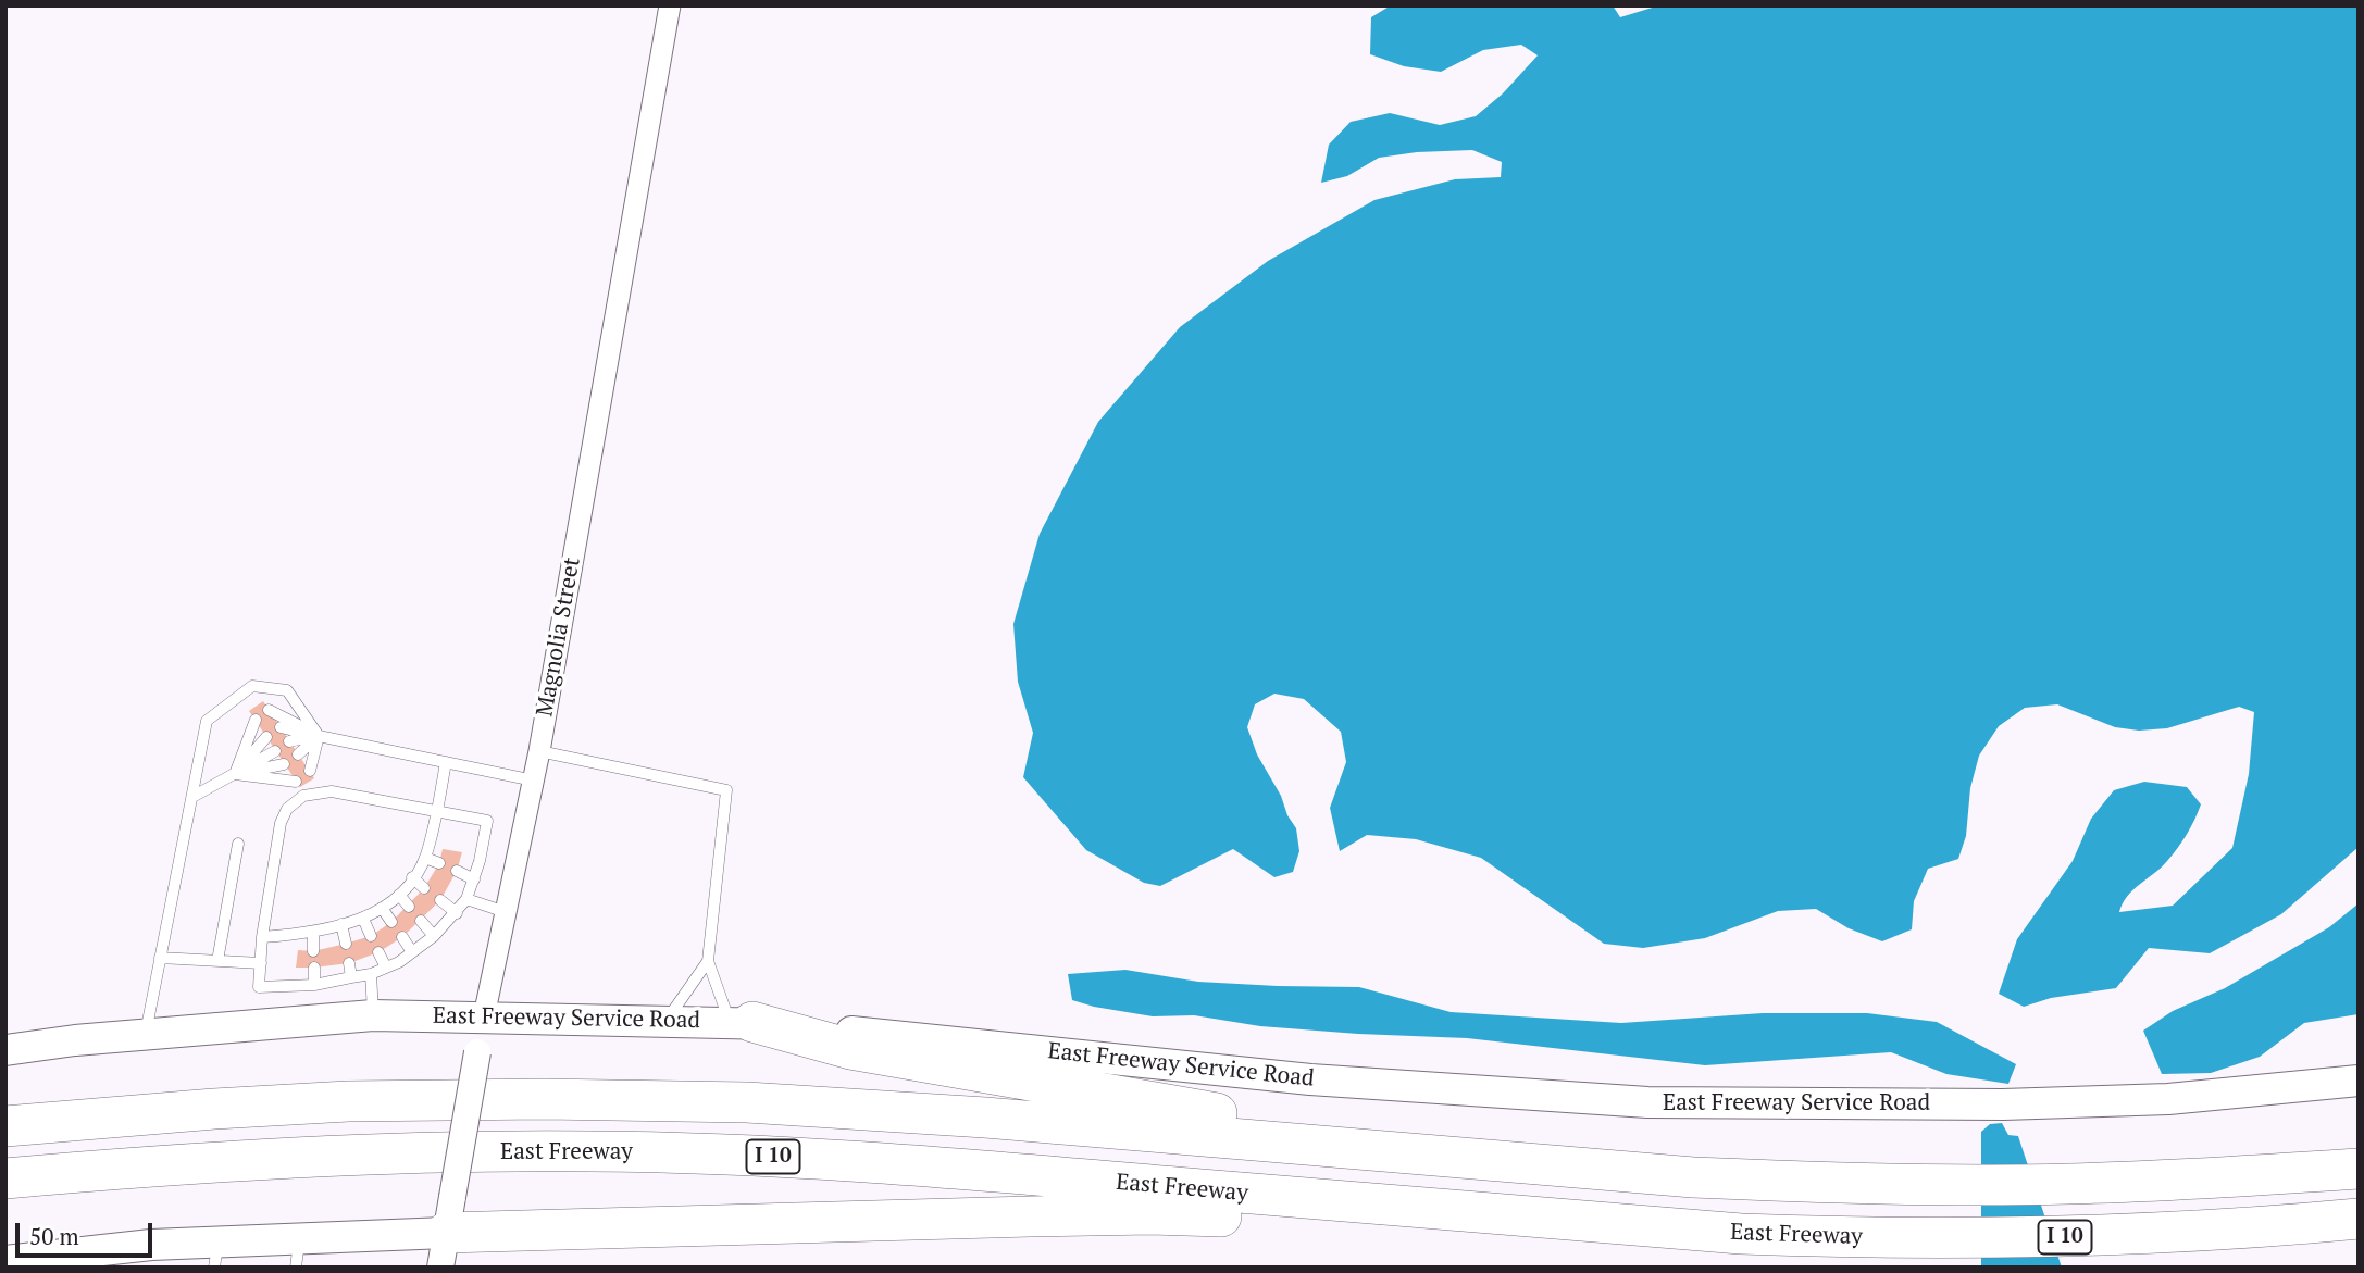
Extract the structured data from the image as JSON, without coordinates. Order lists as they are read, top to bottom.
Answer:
{
  "streets": {
    "highway": ["East Freeway", "I 10"],
    "main road": ["East Freeway Service Road"],
    "street": ["Magnolia Street"]
  },
  "crossings": [
    ["Magnolia Street", "East Freeway Service Road"]
  ],
  "scale_bar": "50 m"
}
